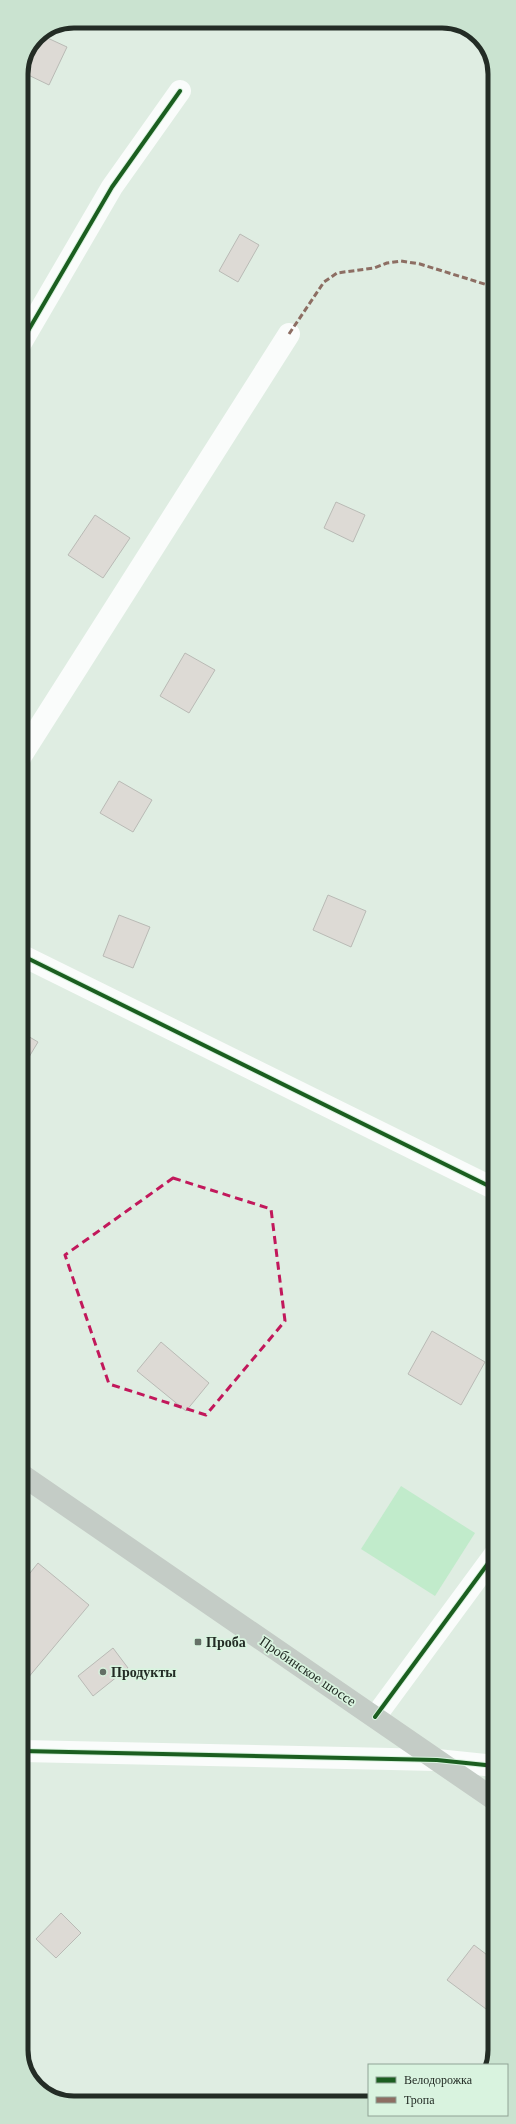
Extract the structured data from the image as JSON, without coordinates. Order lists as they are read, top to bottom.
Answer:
{
  "streets": {
    "main road": ["Пробинское шоссе"]
  },
  "places": {
    "transit": ["Проба"],
    "other": ["Продукты"]
  },
  "legend": ["Велодорожка", "Тропа"]
}
